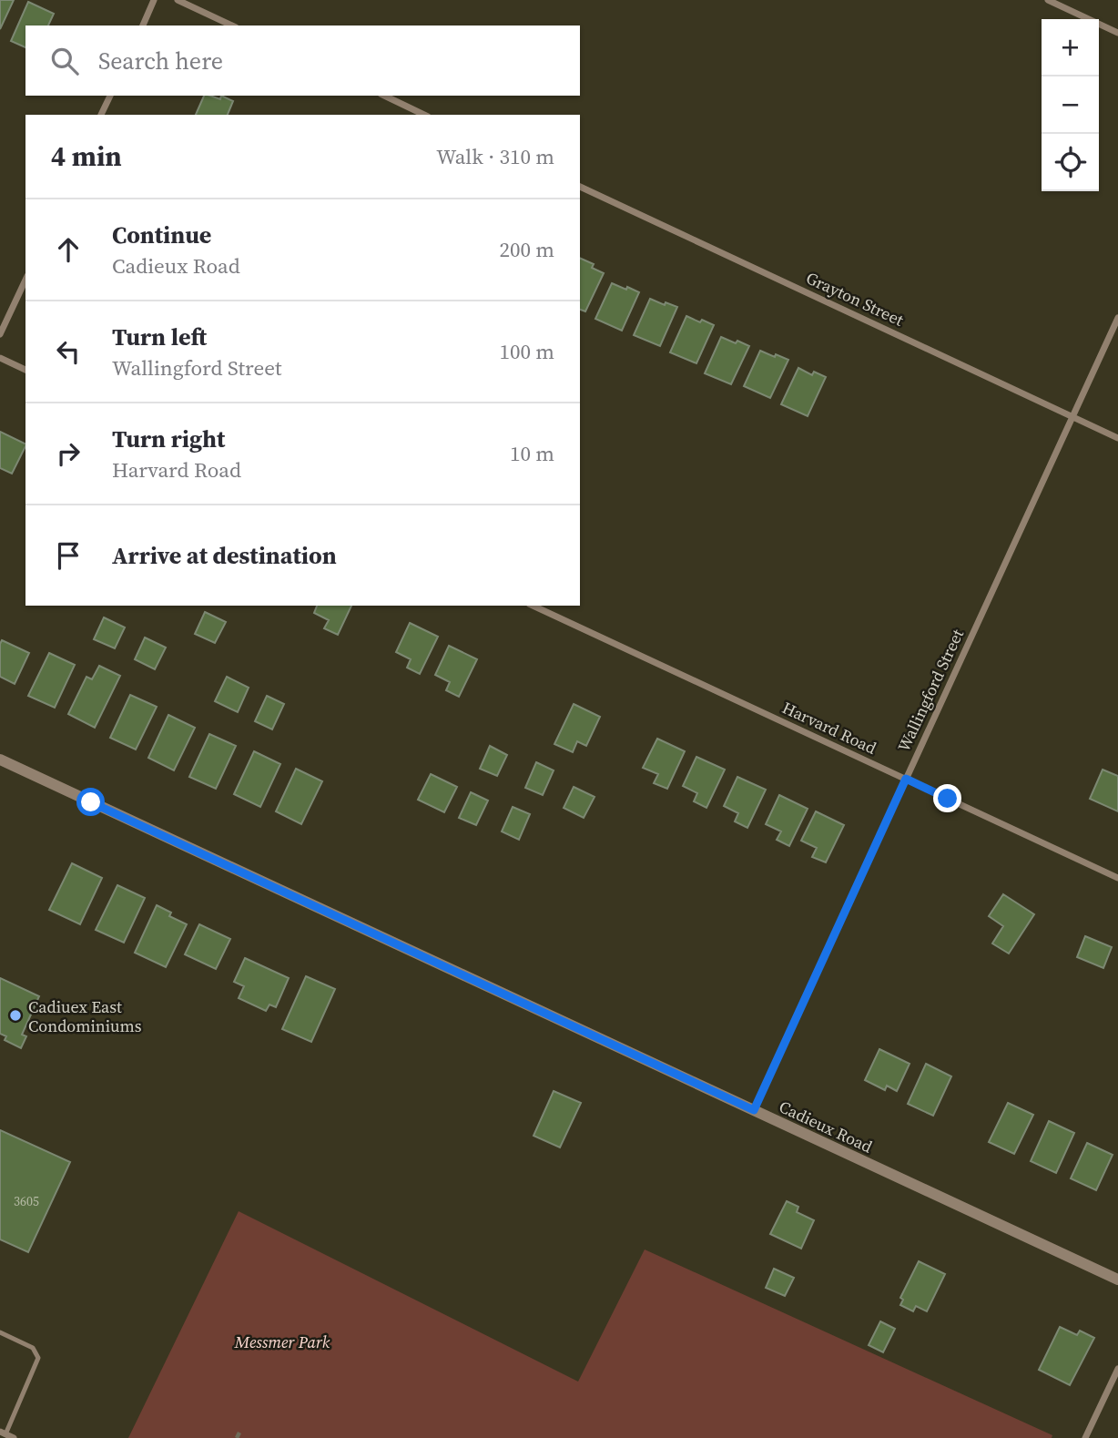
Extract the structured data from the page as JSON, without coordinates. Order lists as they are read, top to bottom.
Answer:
{
  "streets": {
    "street": [
      "Grayton Street",
      "Wallingford Street",
      "Harvard Road",
      "Cadieux Road"
    ]
  },
  "crossings": [
    ["Grayton Street", "Wallingford Street"],
    ["Wallingford Street", "Harvard Road"],
    ["Wallingford Street", "Cadieux Road"]
  ],
  "parks": ["Messmer Park"],
  "places": ["Cadiuex East Condominiums"],
  "house_numbers": ["3605"],
  "page": {
    "map_buttons": ["+", "−"],
    "search": "Search here",
    "heading": ["4 min", "Walk · 310 m"],
    "list": [
      ["Continue", "Cadieux Road", "200 m"],
      ["Turn left", "Wallingford Street", "100 m"],
      ["Turn right", "Harvard Road", "10 m"],
      "Arrive at destination"
    ]
  }
}
